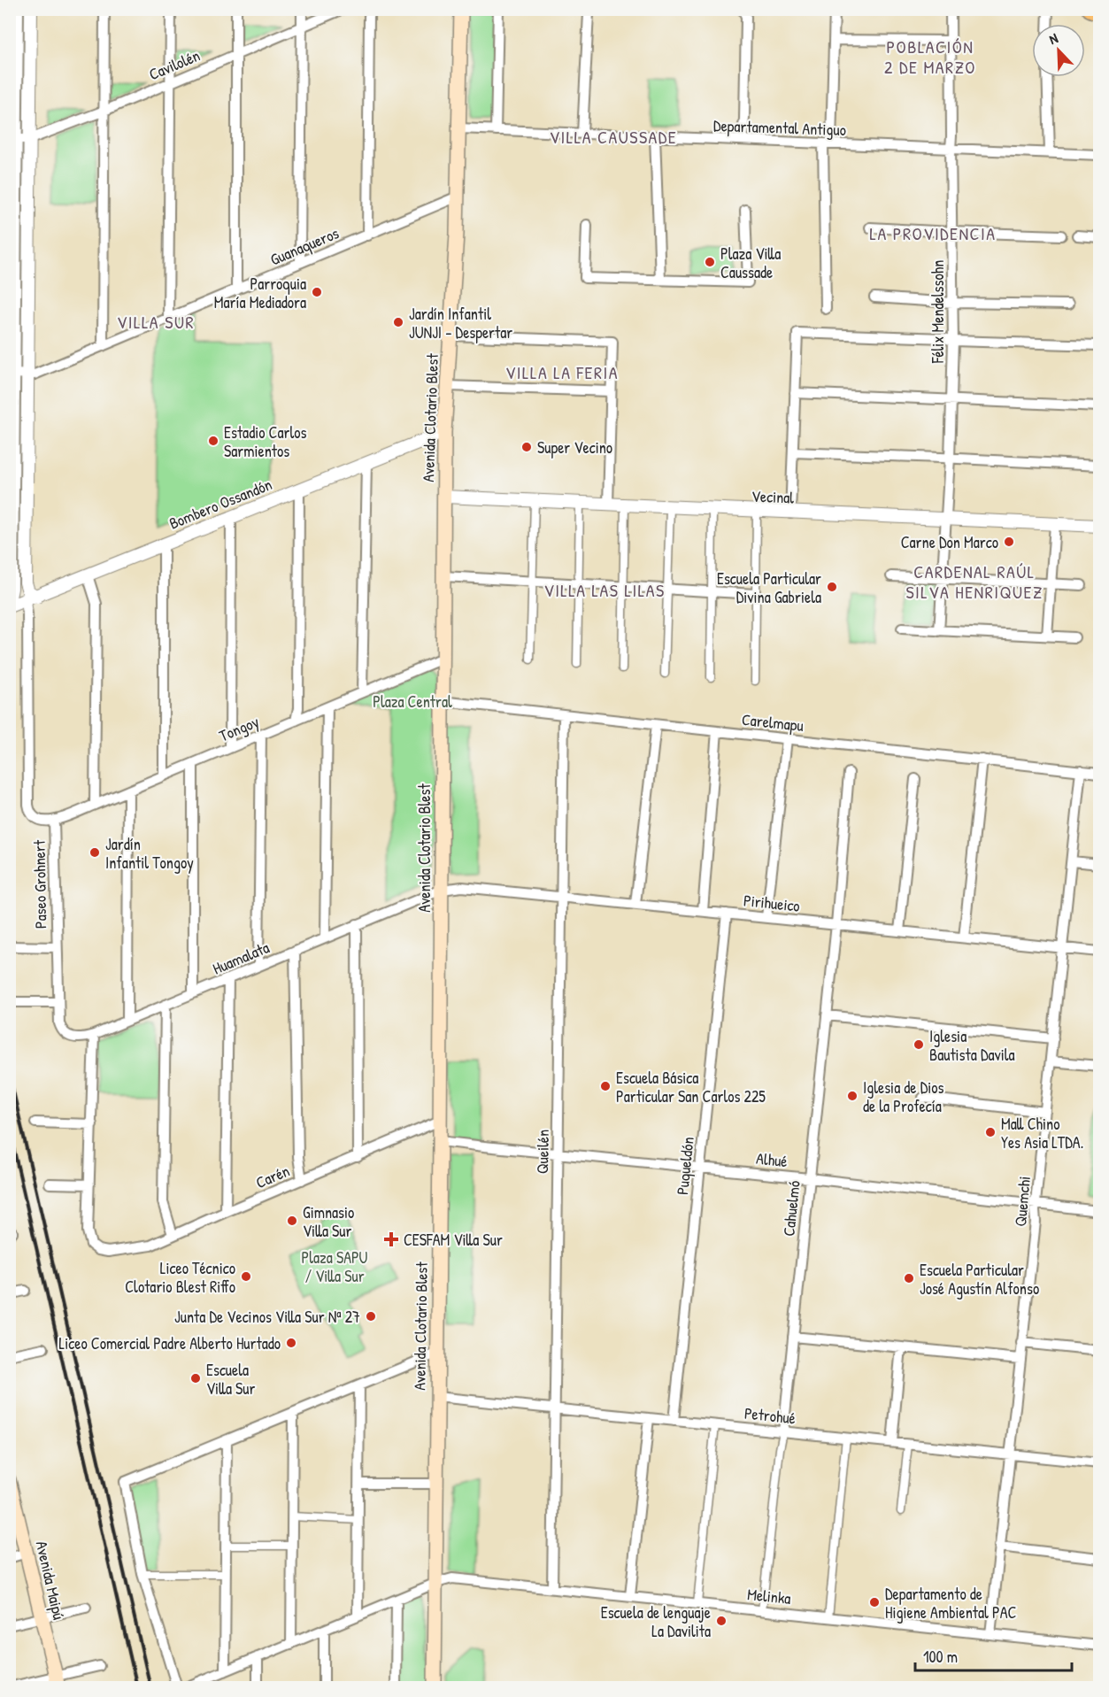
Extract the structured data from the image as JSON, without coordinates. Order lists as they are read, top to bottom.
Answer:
{
  "streets": {
    "main road": ["Avenida Clotario Blest", "Avenida Maipú"],
    "street": [
      "Cavilolén",
      "Departamental Antiguo",
      "Guanaqueros",
      "Félix Mendelssohn",
      "Vecinal",
      "Bombero Ossandón",
      "Carelmapu",
      "Tongoy",
      "Paseo Grohnert",
      "Pirihueico",
      "Huamalata",
      "Queilén",
      "Alhué",
      "Puqueldón",
      "Carén",
      "Quemchi",
      "Cahuelmó",
      "Petrohué",
      "Melinka"
    ]
  },
  "crossings": [
    ["Cavilolén", "Paseo Grohnert"],
    ["Departamental Antiguo", "Félix Mendelssohn"],
    ["Departamental Antiguo", "Avenida Clotario Blest"],
    ["Guanaqueros", "Avenida Clotario Blest"],
    ["Guanaqueros", "Paseo Grohnert"],
    ["Félix Mendelssohn", "Vecinal"],
    ["Avenida Clotario Blest", "Vecinal"],
    ["Avenida Clotario Blest", "Bombero Ossandón"],
    ["Avenida Clotario Blest", "Carelmapu"],
    ["Avenida Clotario Blest", "Tongoy"],
    ["Avenida Clotario Blest", "Pirihueico"],
    ["Avenida Clotario Blest", "Huamalata"],
    ["Avenida Clotario Blest", "Alhué"],
    ["Avenida Clotario Blest", "Carén"],
    ["Avenida Clotario Blest", "Petrohué"],
    ["Avenida Clotario Blest", "Melinka"],
    ["Bombero Ossandón", "Paseo Grohnert"],
    ["Carelmapu", "Queilén"],
    ["Carelmapu", "Quemchi"],
    ["Tongoy", "Paseo Grohnert"],
    ["Paseo Grohnert", "Huamalata"],
    ["Pirihueico", "Huamalata"],
    ["Pirihueico", "Queilén"],
    ["Pirihueico", "Puqueldón"],
    ["Pirihueico", "Quemchi"],
    ["Pirihueico", "Cahuelmó"],
    ["Queilén", "Alhué"],
    ["Queilén", "Petrohué"],
    ["Queilén", "Melinka"],
    ["Alhué", "Puqueldón"],
    ["Alhué", "Quemchi"],
    ["Alhué", "Cahuelmó"],
    ["Puqueldón", "Petrohué"],
    ["Quemchi", "Petrohué"],
    ["Quemchi", "Melinka"],
    ["Cahuelmó", "Petrohué"]
  ],
  "districts": [
    "POBLACIÓN 2 DE MARZO",
    "VILLA CAUSSADE",
    "LA PROVIDENCIA",
    "VILLA SUR",
    "VILLA LA FERIA",
    "CARDENAL RAÚL SILVA HENRIQUEZ",
    "VILLA LAS LILAS"
  ],
  "parks": ["Plaza Central", "Plaza SAPU / Villa Sur"],
  "places": {
    "other": [
      "Plaza Villa Caussade",
      "Parroquia María Mediadora",
      "Jardín Infantil JUNJI - Despertar",
      "Estadio Carlos Sarmientos",
      "Super Vecino",
      "Carne Don Marco",
      "Escuela Particular Divina Gabriela",
      "Jardín Infantil Tongoy",
      "Iglesia Bautista Davila",
      "Escuela Básica Particular San Carlos 225",
      "Iglesia de Dios de la Profecía",
      "Mall Chino Yes Asia LTDA.",
      "Gimnasio Villa Sur",
      "Liceo Técnico Clotario Blest Riffo",
      "Escuela Particular José Agustín Alfonso",
      "Junta De Vecinos Villa Sur Nª 27",
      "Liceo Comercial Padre Alberto Hurtado",
      "Escuela Villa Sur",
      "Departamento de Higiene Ambiental PAC",
      "Escuela de lenguaje La Davilita"
    ],
    "health": ["CESFAM Villa Sur"]
  },
  "scale_bar": "100 m",
  "north": "top left"
}
